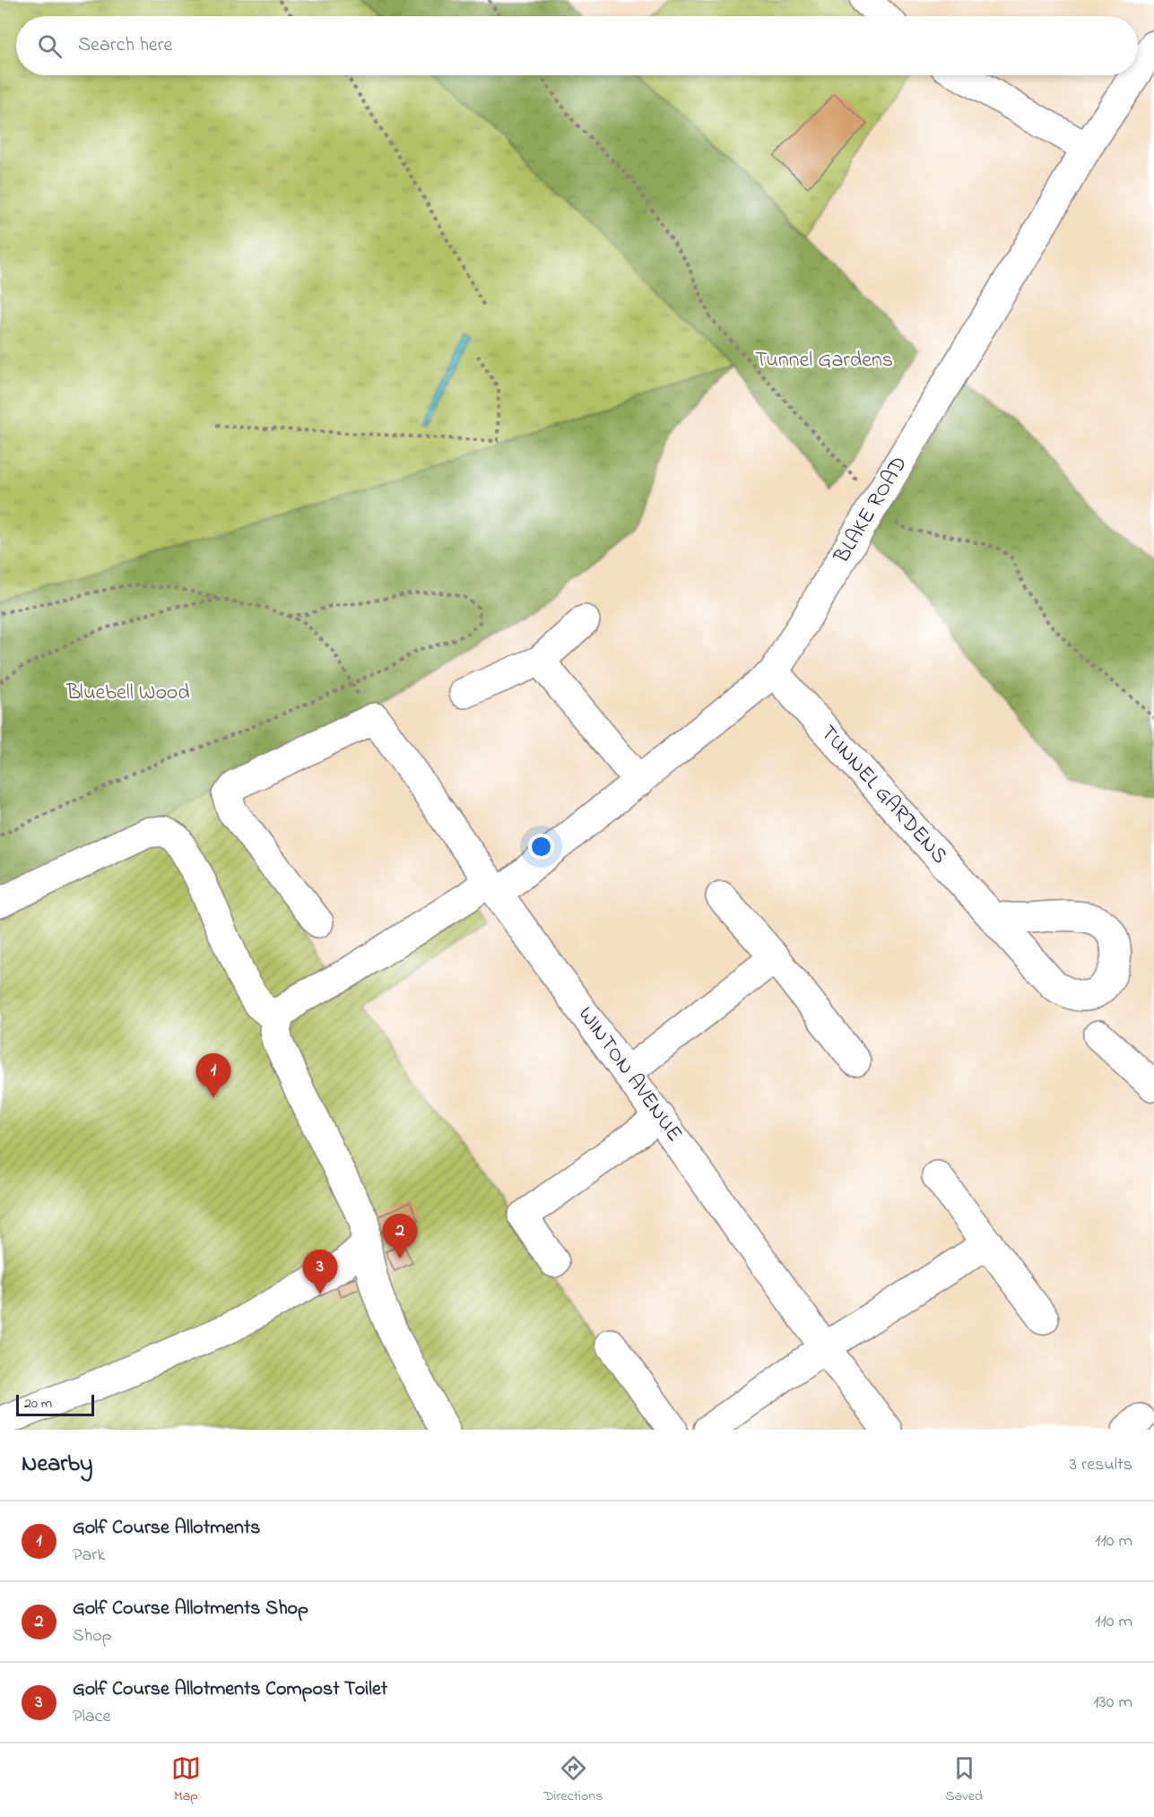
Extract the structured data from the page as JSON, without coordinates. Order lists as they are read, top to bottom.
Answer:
{
  "streets": {
    "street": ["BLAKE ROAD", "TUNNEL GARDENS", "WINTON AVENUE"]
  },
  "crossings": [
    ["BLAKE ROAD", "TUNNEL GARDENS"],
    ["BLAKE ROAD", "WINTON AVENUE"]
  ],
  "parks": ["Tunnel Gardens", "Bluebell Wood"],
  "scale_bar": "20 m",
  "page": {
    "search": "Search here",
    "pins": ["1", "2", "3"],
    "scale": "20 m",
    "heading": ["Nearby", "3 results"],
    "list": [
      {
        "mark": "1",
        "name": "Golf Course Allotments",
        "note": "Park",
        "value": "110 m"
      },
      {
        "mark": "2",
        "name": "Golf Course Allotments Shop",
        "note": "Shop",
        "value": "110 m"
      },
      {
        "mark": "3",
        "name": "Golf Course Allotments Compost Toilet",
        "note": "Place",
        "value": "130 m"
      }
    ],
    "nav": ["Map", "Directions", "Saved"]
  }
}
